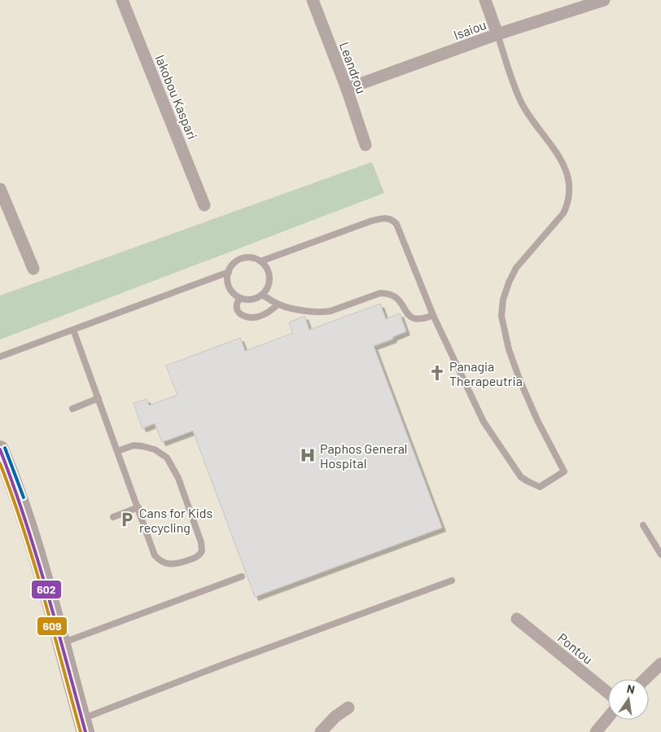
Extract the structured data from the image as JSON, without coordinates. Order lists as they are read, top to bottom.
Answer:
{
  "streets": {
    "street": [
      "Isaiou",
      "Leandrou",
      "Iakobou Kaspari",
      "Pontou"
    ]
  },
  "crossings": [
    ["Isaiou", "Leandrou"]
  ],
  "places": {
    "church": ["Panagia Therapeutria"],
    "hospital": ["Paphos General Hospital"],
    "parking": ["Cans for Kids recycling"]
  },
  "lines": ["transit line 602", "transit line 609"],
  "north": "top"
}
